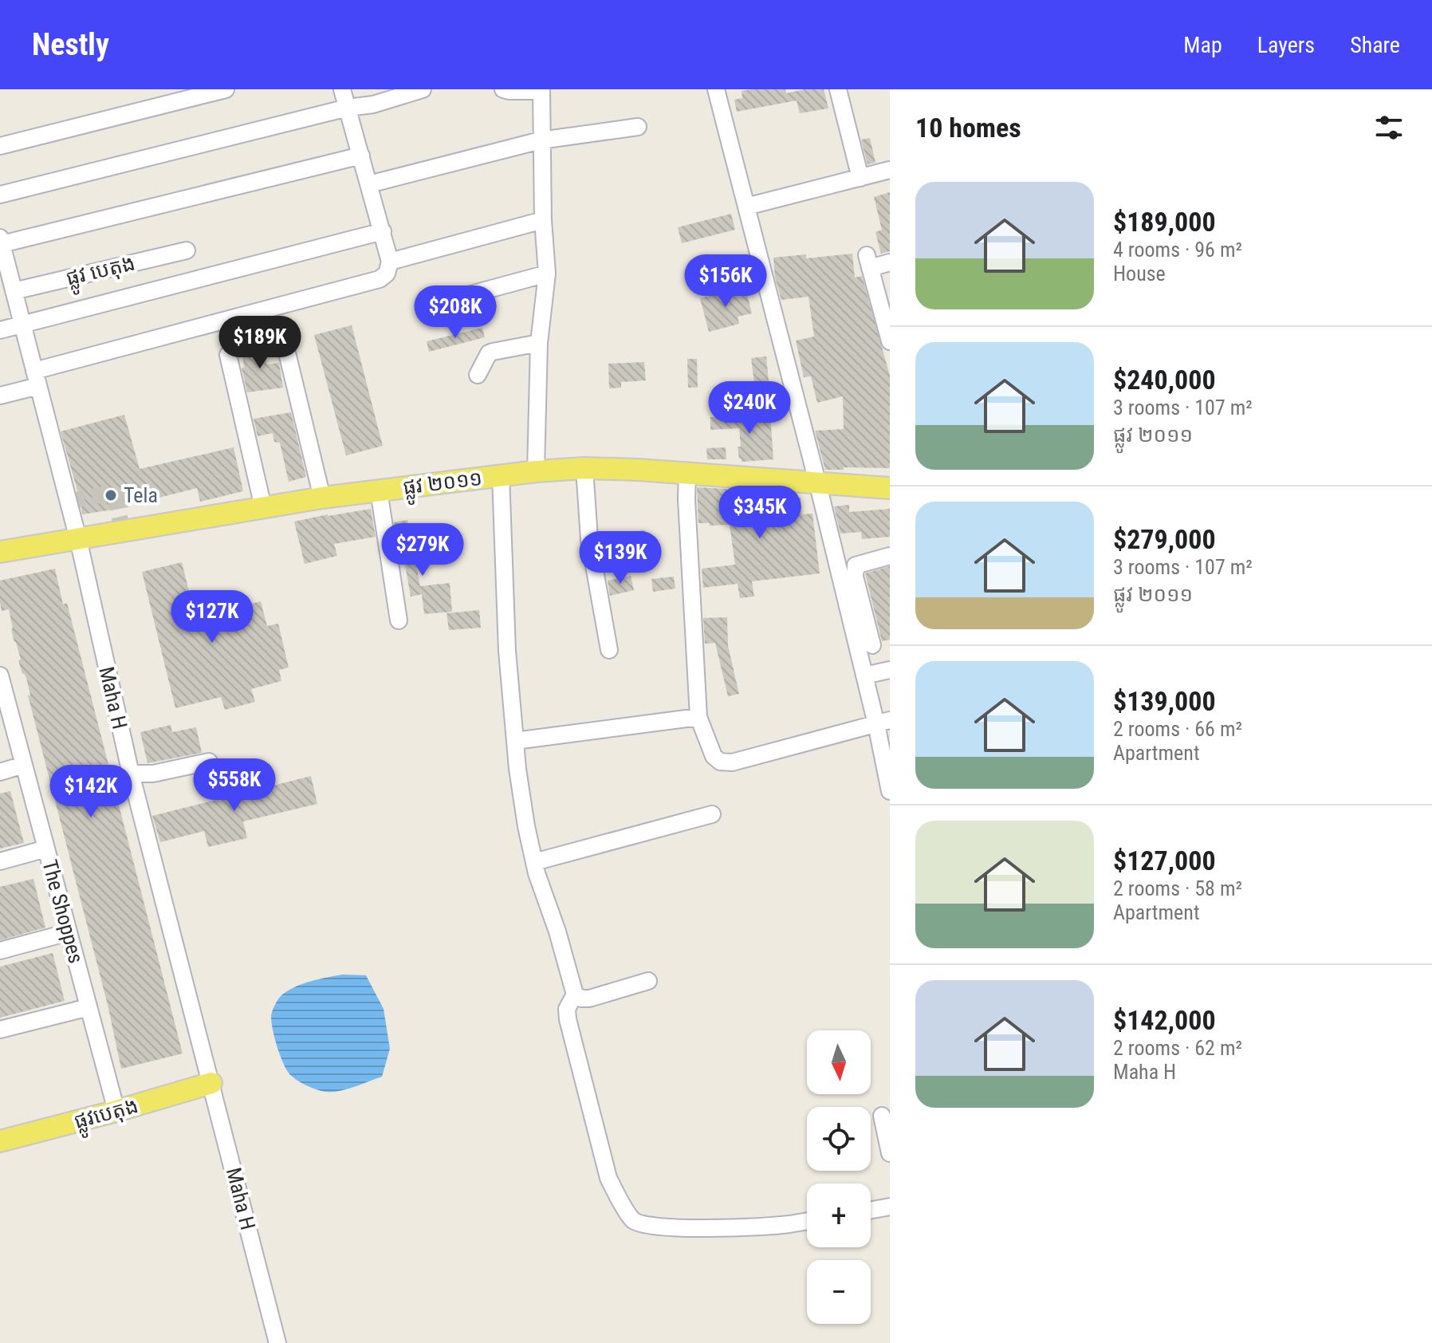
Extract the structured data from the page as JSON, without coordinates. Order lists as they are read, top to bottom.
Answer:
{
  "streets": {
    "main road": ["ផ្លូវ ២០១១", "ផ្លូវបេតុង"],
    "street": ["ផ្លូវ បេតុង", "Maha H", "The Shoppes"]
  },
  "crossings": [
    ["ផ្លូវ បេតុង", "Maha H"],
    ["ផ្លូវ ២០១១", "Maha H"],
    ["Maha H", "ផ្លូវបេតុង"],
    ["The Shoppes", "ផ្លូវបេតុង"]
  ],
  "places": ["Tela"],
  "north": "bottom",
  "page": {
    "header": "Nestly",
    "nav": ["Map", "Layers", "Share"],
    "heading": "10 homes",
    "list": [
      {
        "name": "$189,000",
        "note": "4 rooms · 96 m² · House"
      },
      {
        "name": "$240,000",
        "note": "3 rooms · 107 m² · ផ្លូវ ២០១១"
      },
      {
        "name": "$279,000",
        "note": "3 rooms · 107 m² · ផ្លូវ ២០១១"
      },
      {
        "name": "$139,000",
        "note": "2 rooms · 66 m² · Apartment"
      },
      {
        "name": "$127,000",
        "note": "2 rooms · 58 m² · Apartment"
      },
      {
        "name": "$142,000",
        "note": "2 rooms · 62 m² · Maha H"
      }
    ],
    "price": [
      "$156K",
      "$208K",
      "$189K",
      "$240K",
      "$345K",
      "$279K",
      "$139K",
      "$127K",
      "$558K",
      "$142K"
    ],
    "map_buttons": ["+", "−"]
  }
}
